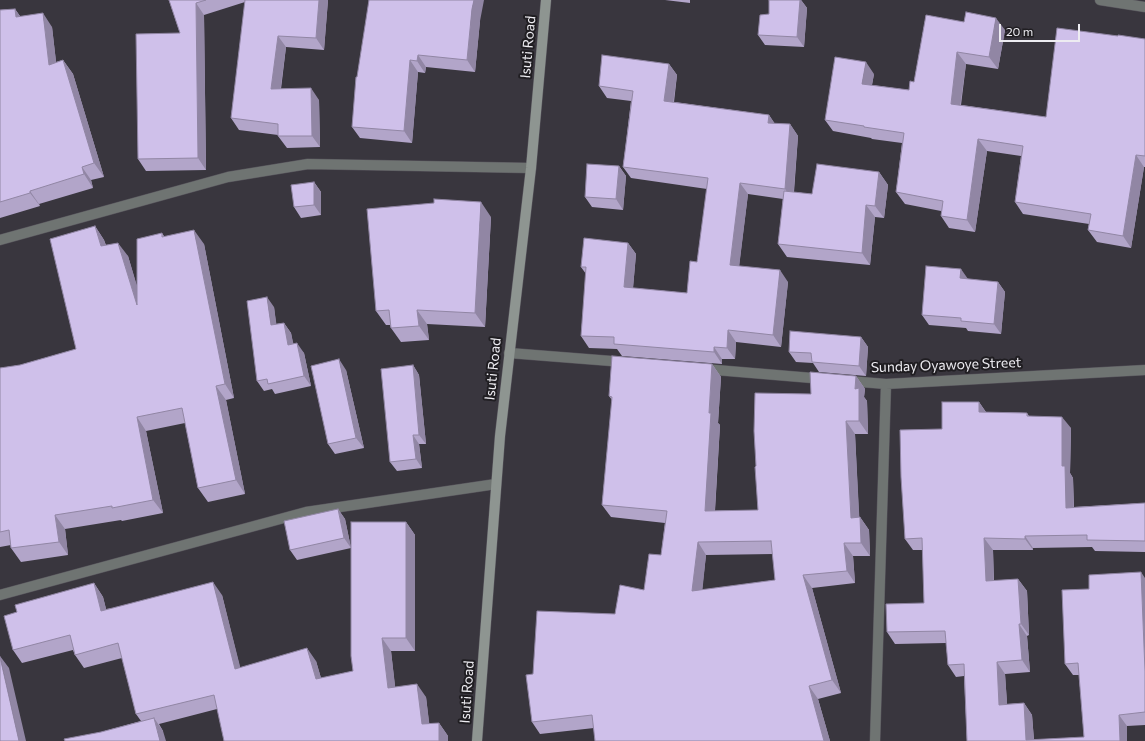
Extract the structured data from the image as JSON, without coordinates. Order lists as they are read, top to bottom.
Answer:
{
  "streets": {
    "street": ["Isuti Road", "Sunday Oyawoye Street"]
  },
  "scale_bar": "20 m"
}
